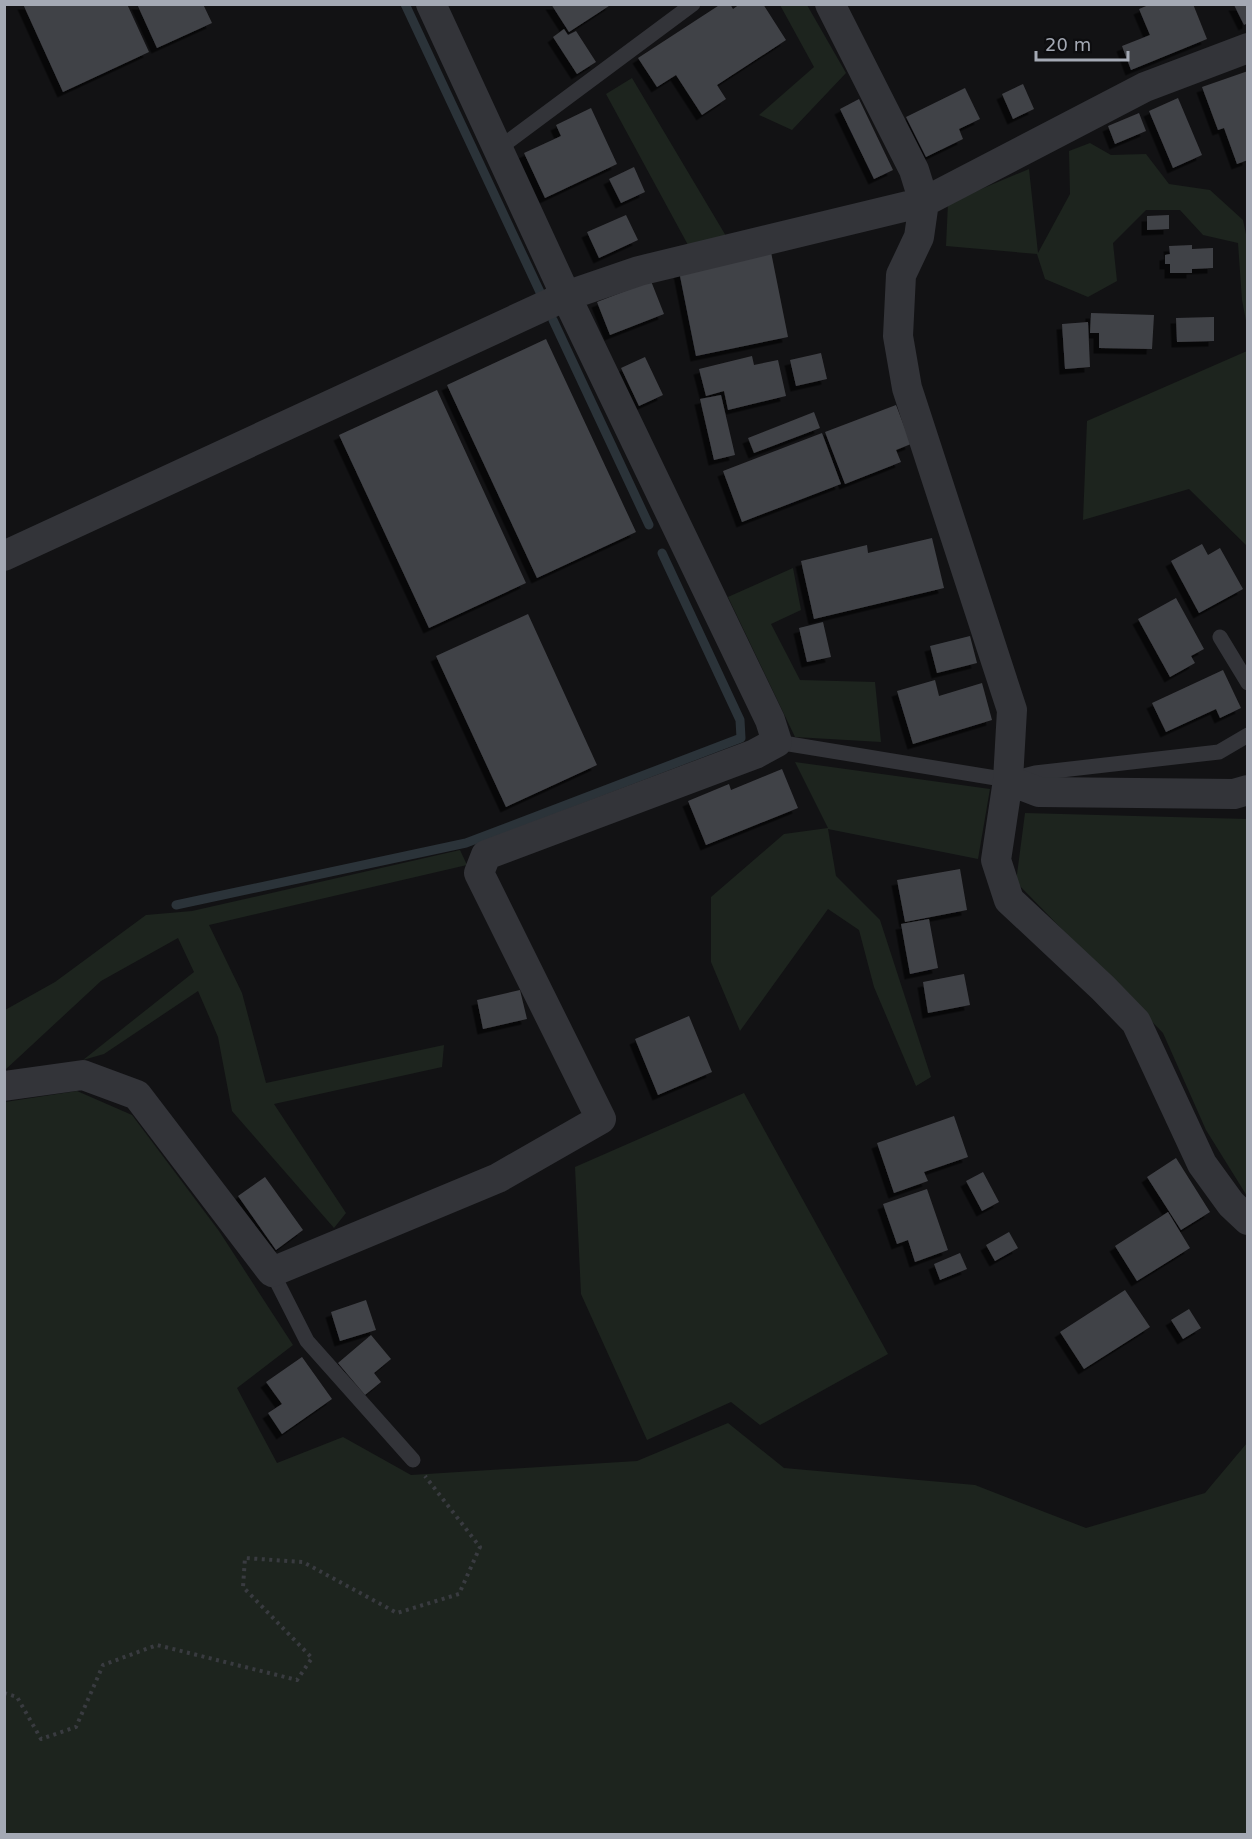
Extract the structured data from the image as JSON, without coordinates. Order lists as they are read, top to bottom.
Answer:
{
  "scale_bar": "20 m"
}
